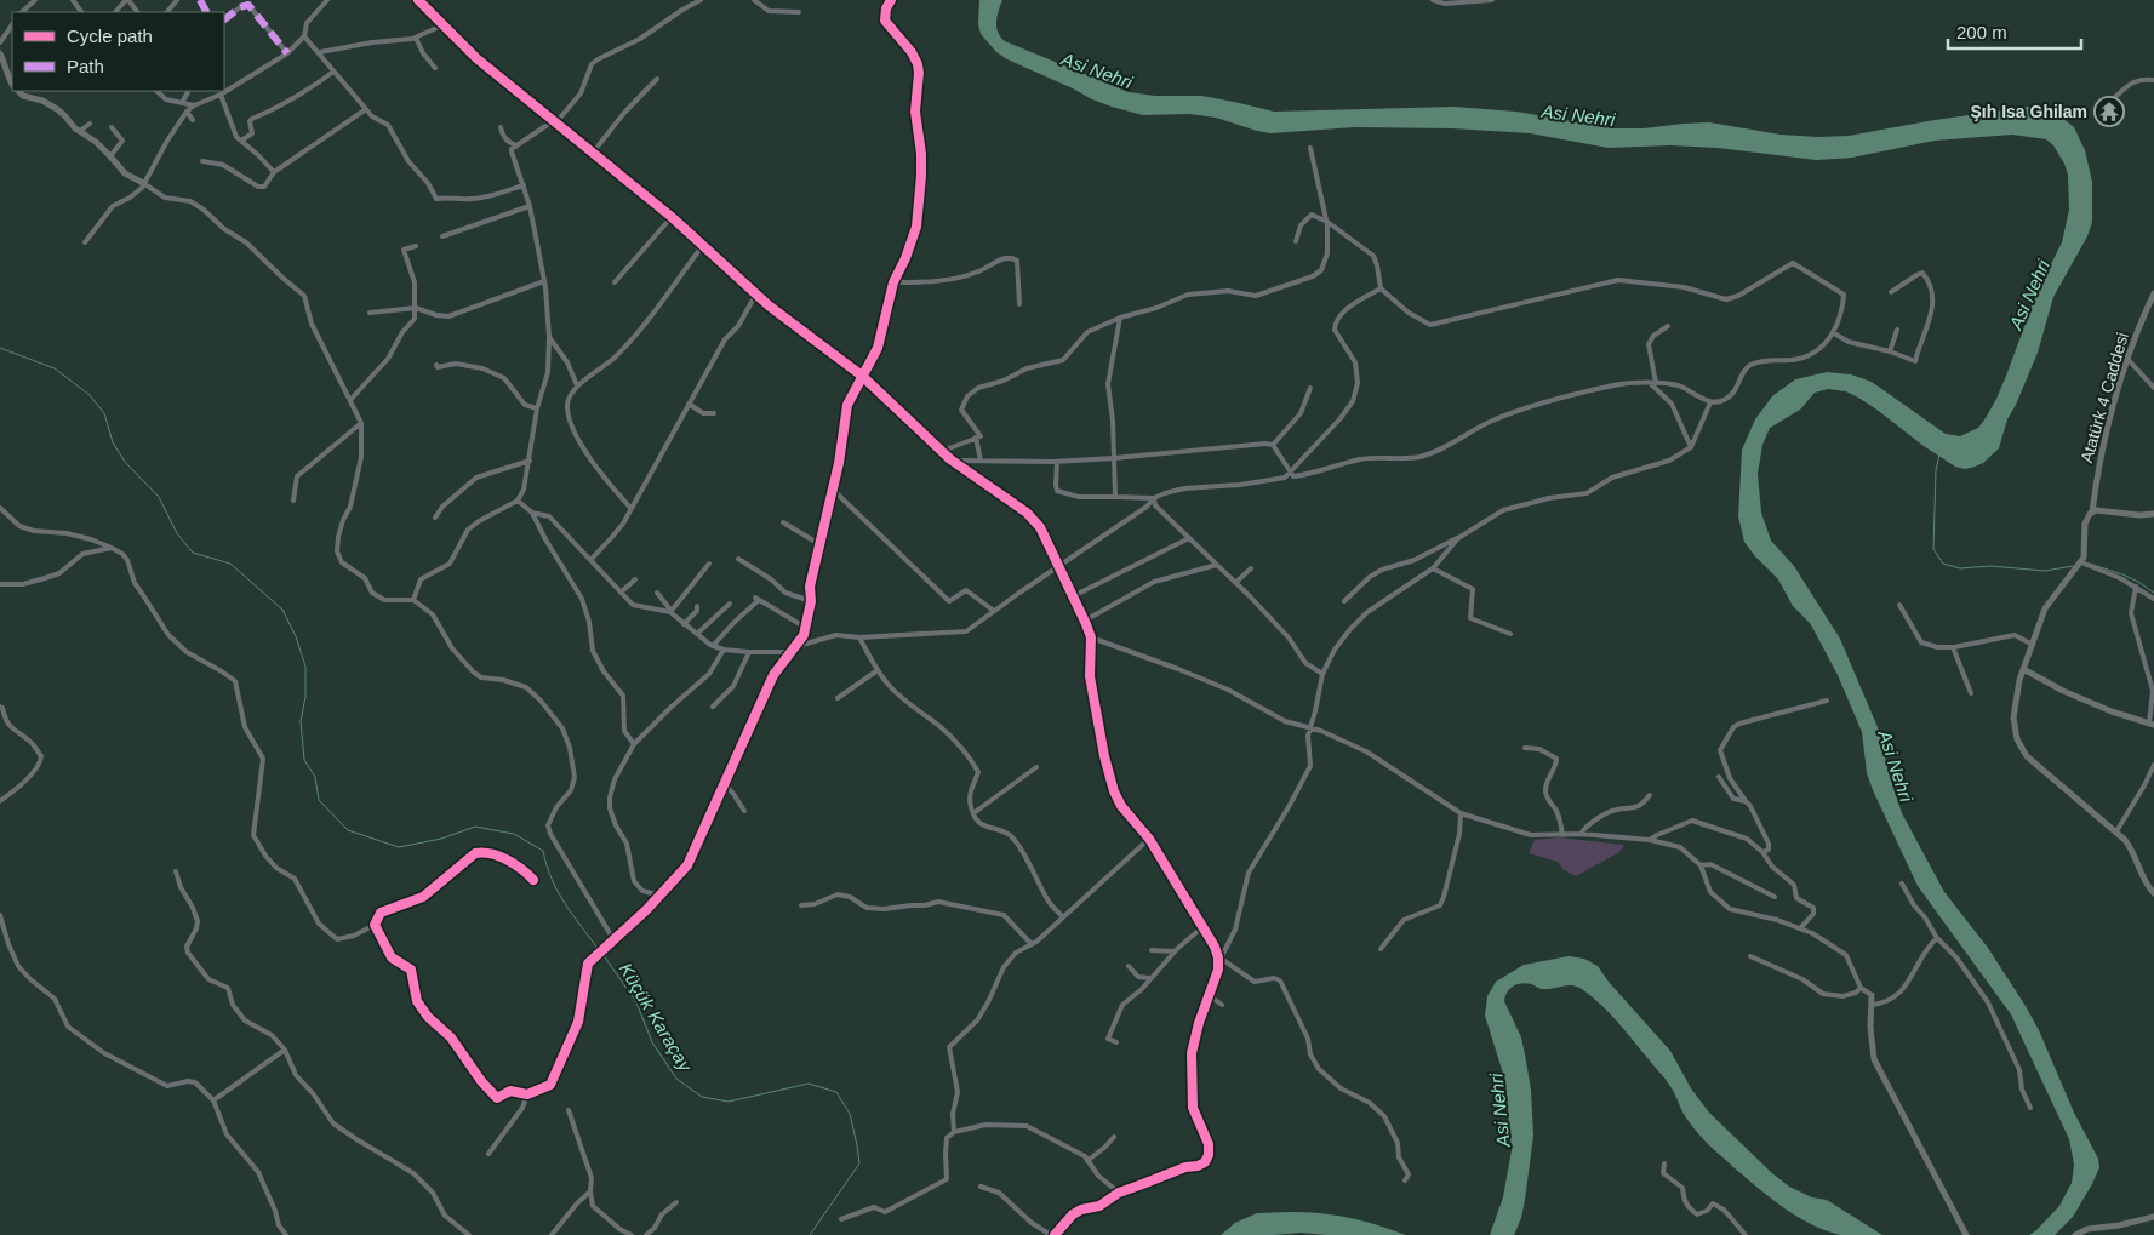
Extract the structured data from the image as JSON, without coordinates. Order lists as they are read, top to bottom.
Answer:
{
  "streets": {
    "street": ["Atatürk 4 Caddesi"]
  },
  "water": ["Asi Nehri", "Küçük Karaçay"],
  "places": {
    "temple": ["Şıh Isa Ghilam"]
  },
  "legend": ["Cycle path", "Path"],
  "scale_bar": "200 m"
}
